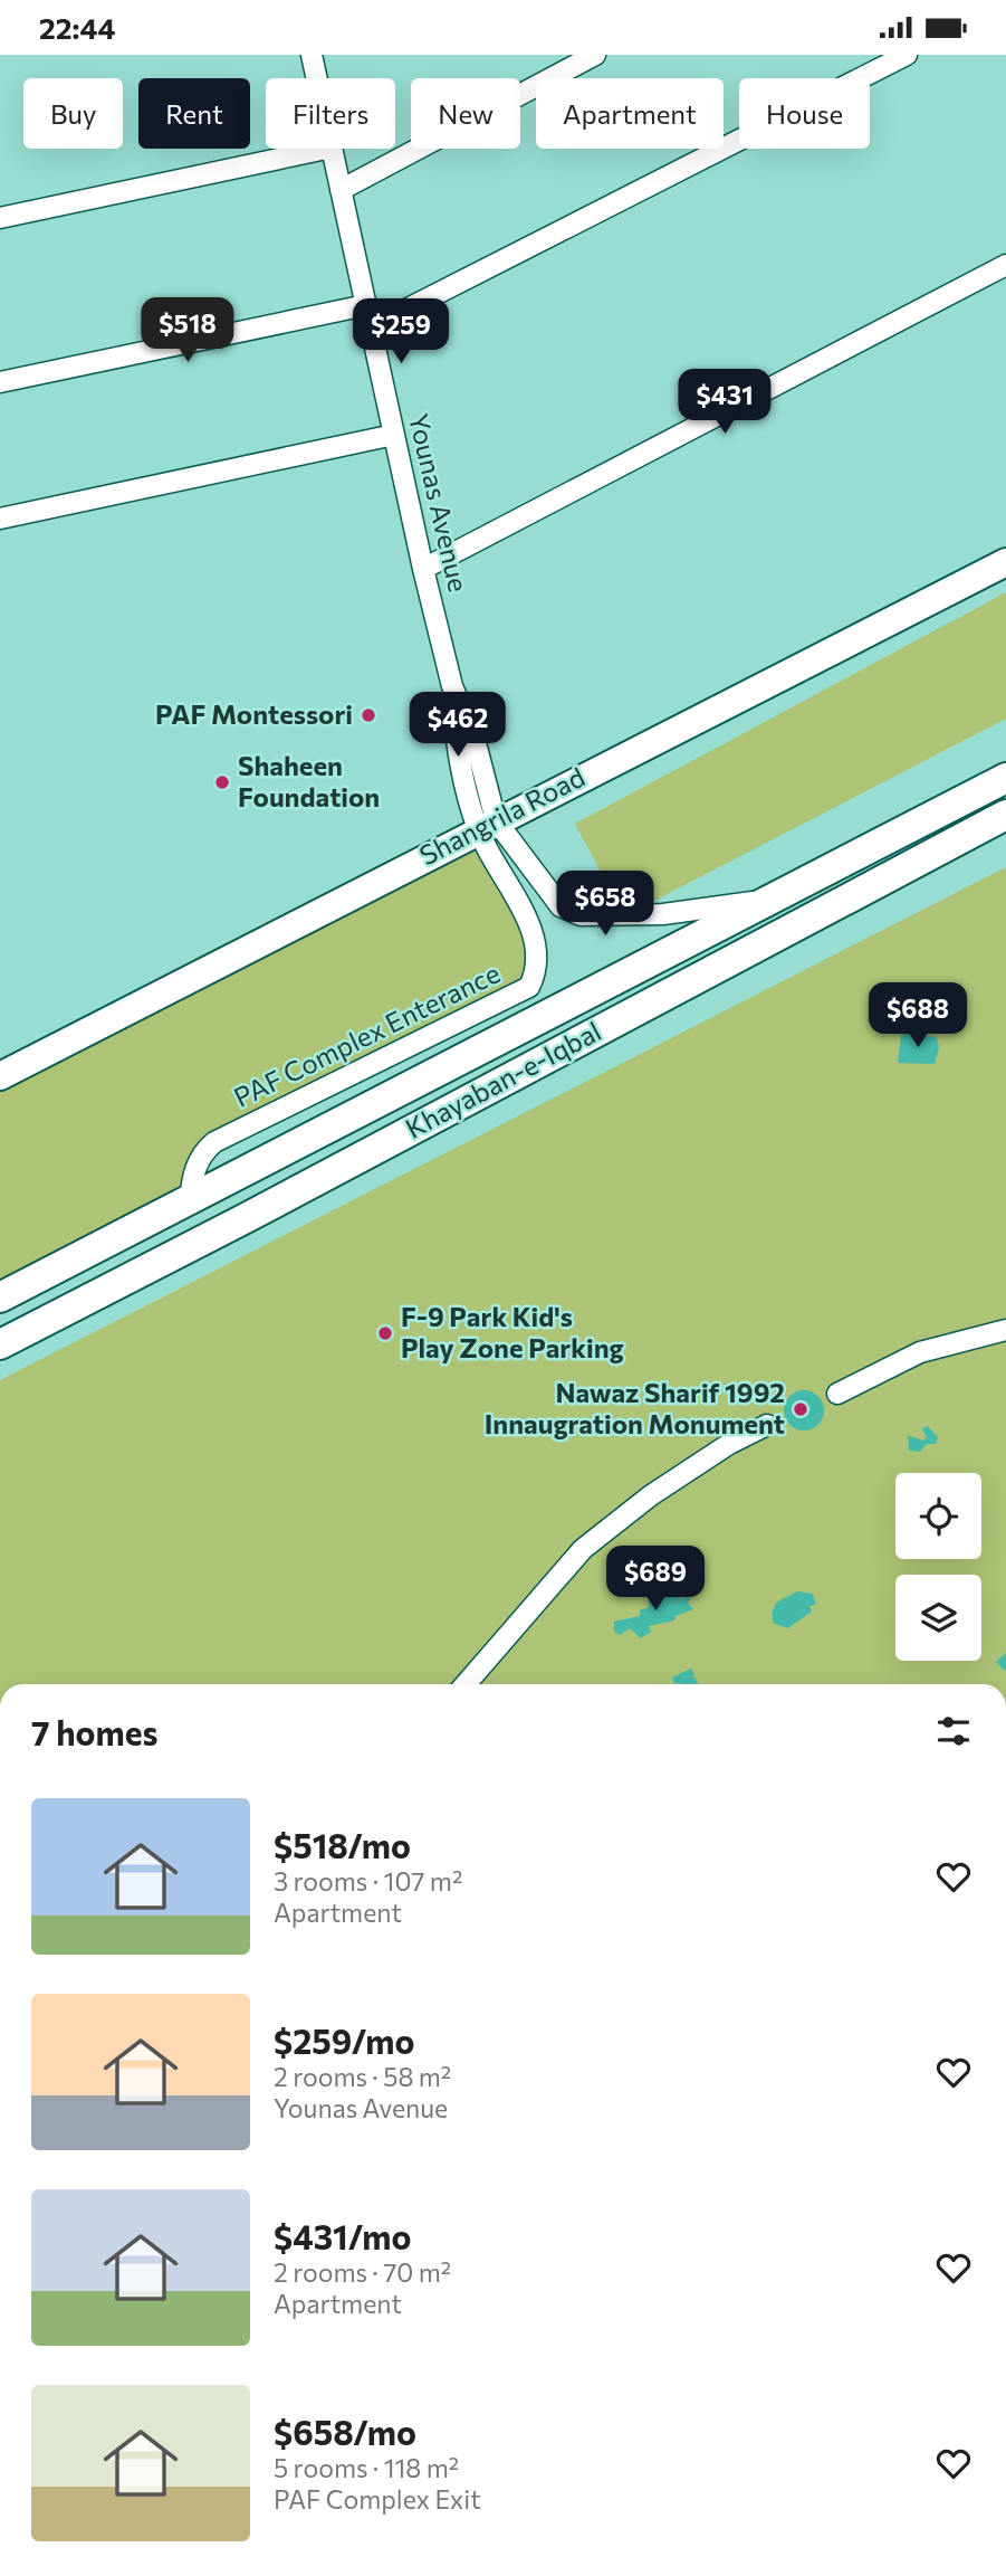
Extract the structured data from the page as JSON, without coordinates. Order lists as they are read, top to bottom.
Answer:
{
  "streets": {
    "main road": ["Khayaban-e-Iqbal"],
    "street": ["Younas Avenue", "Shangrila Road", "PAF Complex Enterance"]
  },
  "crossings": [
    ["Younas Avenue", "PAF Complex Enterance"],
    ["Shangrila Road", "PAF Complex Enterance"],
    ["PAF Complex Enterance", "Khayaban-e-Iqbal"]
  ],
  "places": [
    "PAF Montessori",
    "Shaheen Foundation",
    "F-9 Park Kid's Play Zone Parking",
    "Nawaz Sharif 1992 Innaugration Monument"
  ],
  "page": {
    "status": "22:44",
    "chip": [
      "Buy",
      "Rent",
      "Filters",
      "New",
      "Apartment",
      "House"
    ],
    "price": [
      "$518",
      "$259",
      "$431",
      "$462",
      "$658",
      "$688",
      "$689"
    ],
    "heading": "7 homes",
    "list": [
      {
        "name": "$518/mo",
        "note": "3 rooms · 107 m² · Apartment"
      },
      {
        "name": "$259/mo",
        "note": "2 rooms · 58 m² · Younas Avenue"
      },
      {
        "name": "$431/mo",
        "note": "2 rooms · 70 m² · Apartment"
      },
      {
        "name": "$658/mo",
        "note": "5 rooms · 118 m² · PAF Complex Exit"
      }
    ]
  }
}
